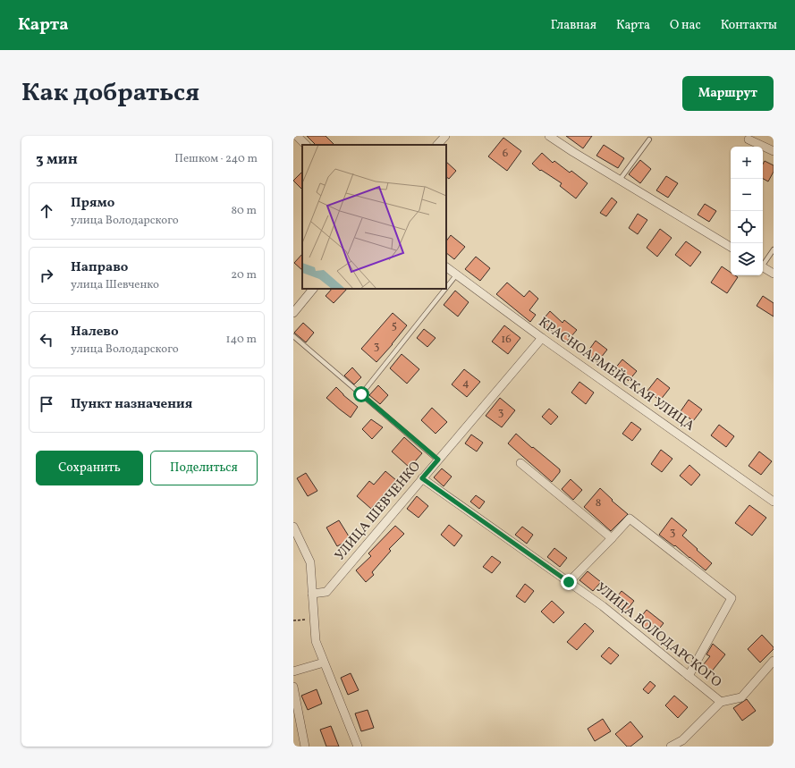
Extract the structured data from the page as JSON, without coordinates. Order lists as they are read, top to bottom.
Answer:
{
  "streets": {
    "street": ["КРАСНОАРМЕЙСКАЯ УЛИЦА", "УЛИЦА ШЕВЧЕНКО", "УЛИЦА ВОЛОДАРСКОГО"]
  },
  "crossings": [
    ["КРАСНОАРМЕЙСКАЯ УЛИЦА", "УЛИЦА ШЕВЧЕНКО"],
    ["УЛИЦА ШЕВЧЕНКО", "УЛИЦА ВОЛОДАРСКОГО"]
  ],
  "house_numbers": [
    "6",
    "5",
    "16",
    "3",
    "4",
    "3",
    "8",
    "3"
  ],
  "page": {
    "header": "Карта",
    "nav": [
      "Главная",
      "Карта",
      "О нас",
      "Контакты"
    ],
    "title": "Как добраться",
    "buttons": [
      "Маршрут",
      ["Сохранить", "Поделиться"]
    ],
    "heading": ["3 мин", "Пешком · 240 m"],
    "map_buttons": ["+", "−"],
    "list": [
      ["Прямо", "улица Володарского", "80 m"],
      ["Направо", "улица Шевченко", "20 m"],
      ["Налево", "улица Володарского", "140 m"],
      "Пункт назначения"
    ]
  }
}
